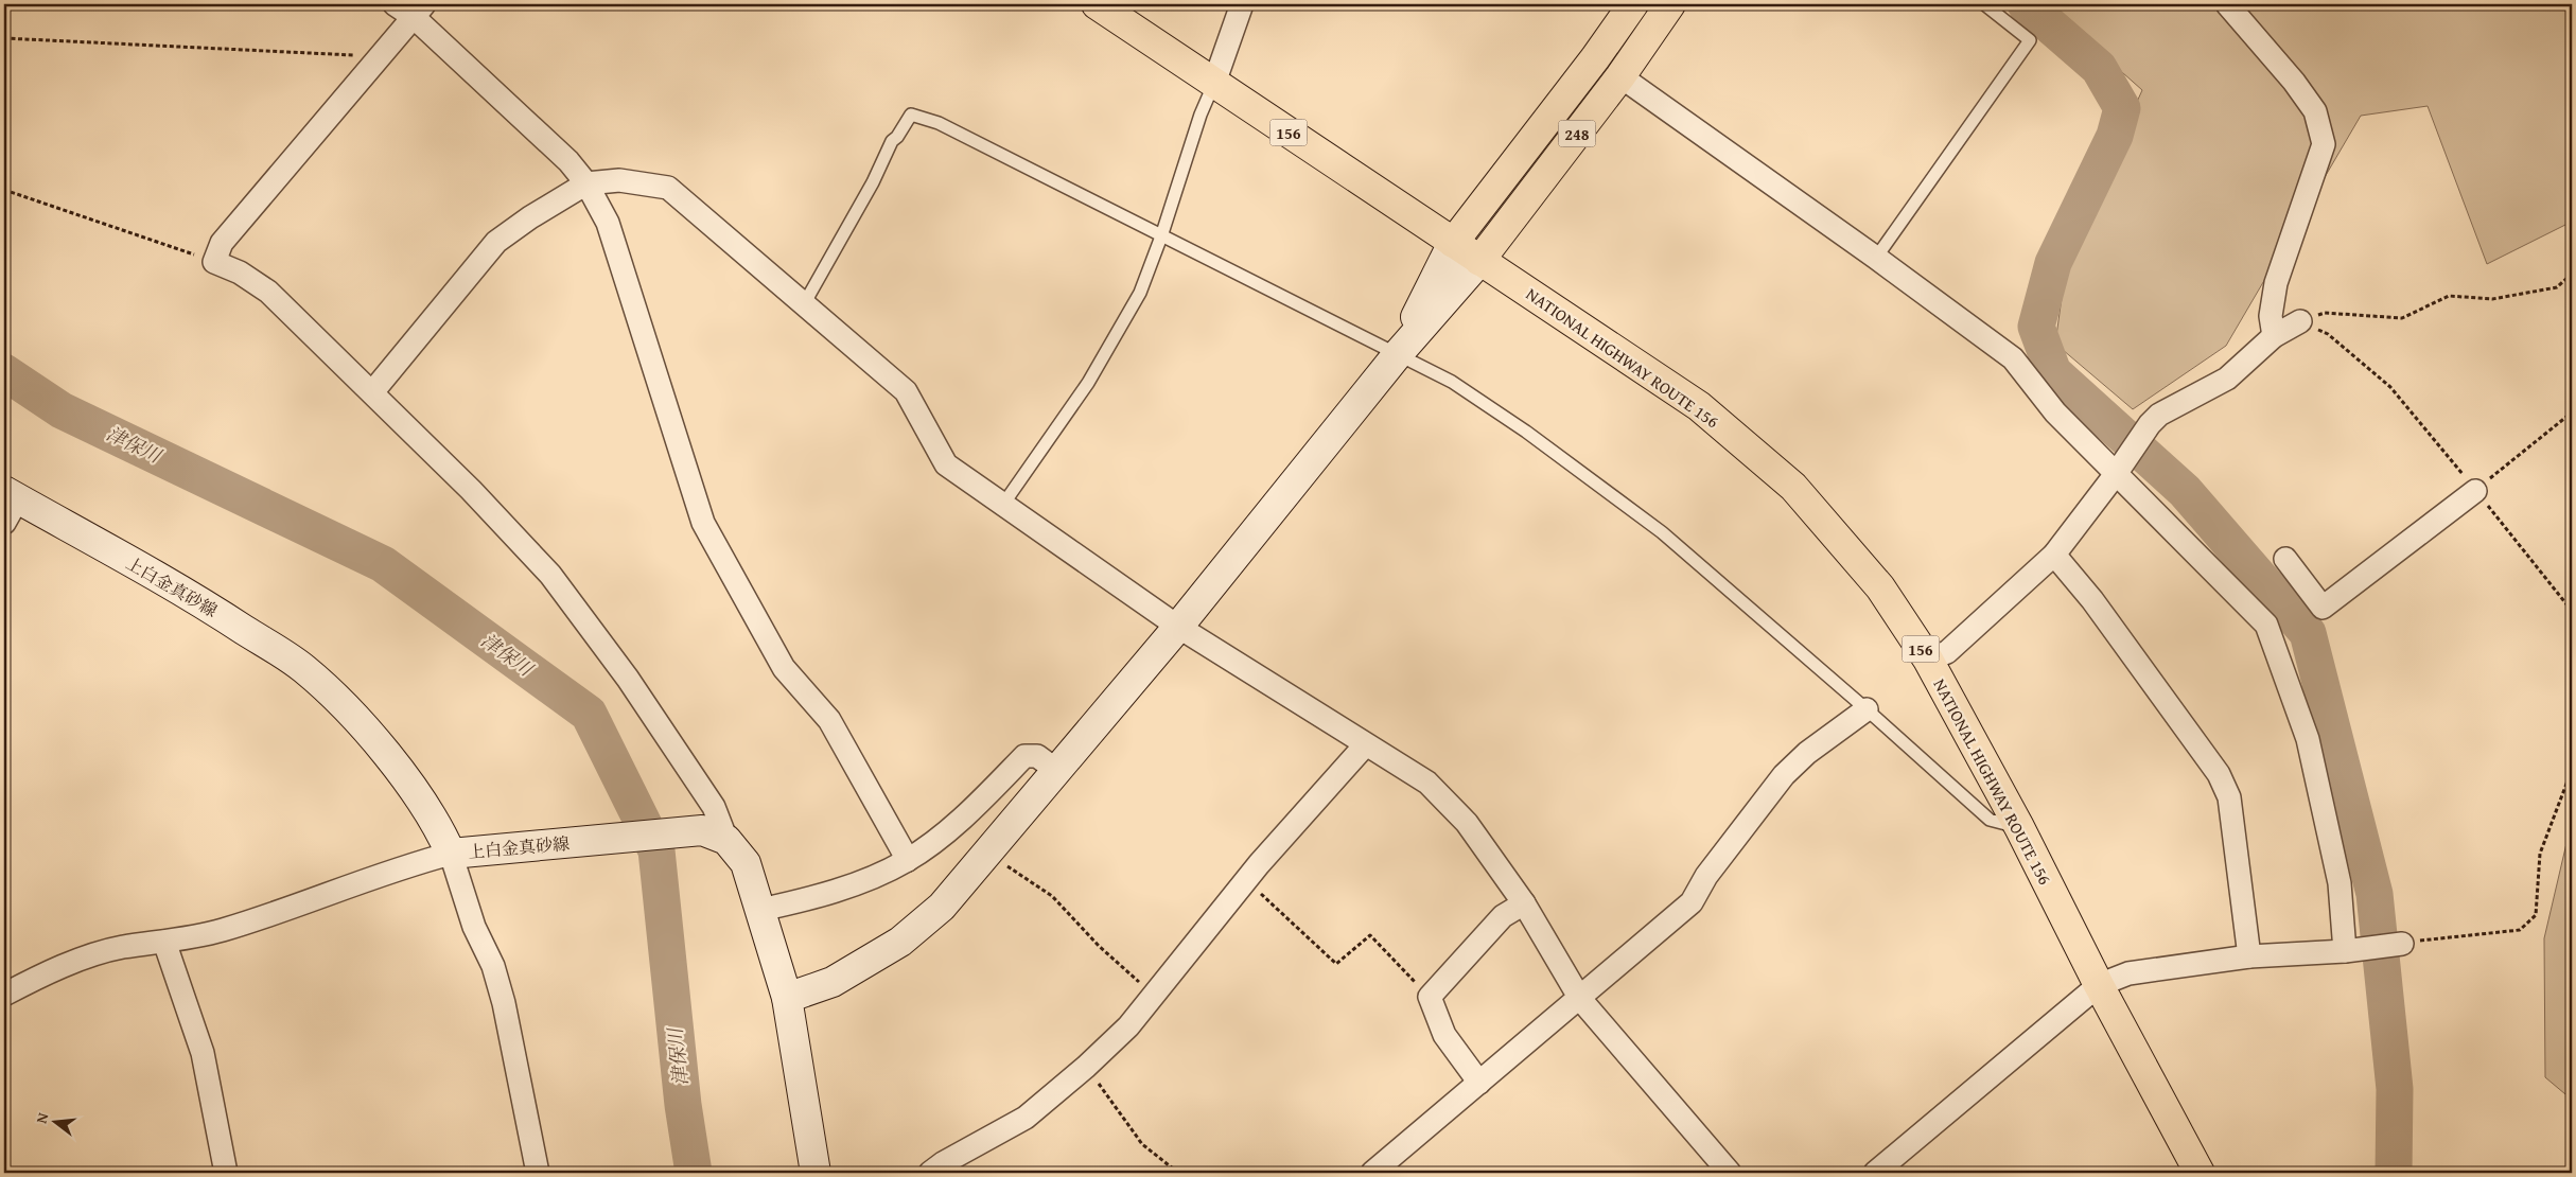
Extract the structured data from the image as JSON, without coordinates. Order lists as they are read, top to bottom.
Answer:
{
  "streets": {
    "highway": ["156", "248", "NATIONAL HIGHWAY ROUTE 156"],
    "main road": ["上白金真砂線"]
  },
  "crossings": [
    ["248", "NATIONAL HIGHWAY ROUTE 156"]
  ],
  "water": ["津保川"],
  "north": "left"
}
